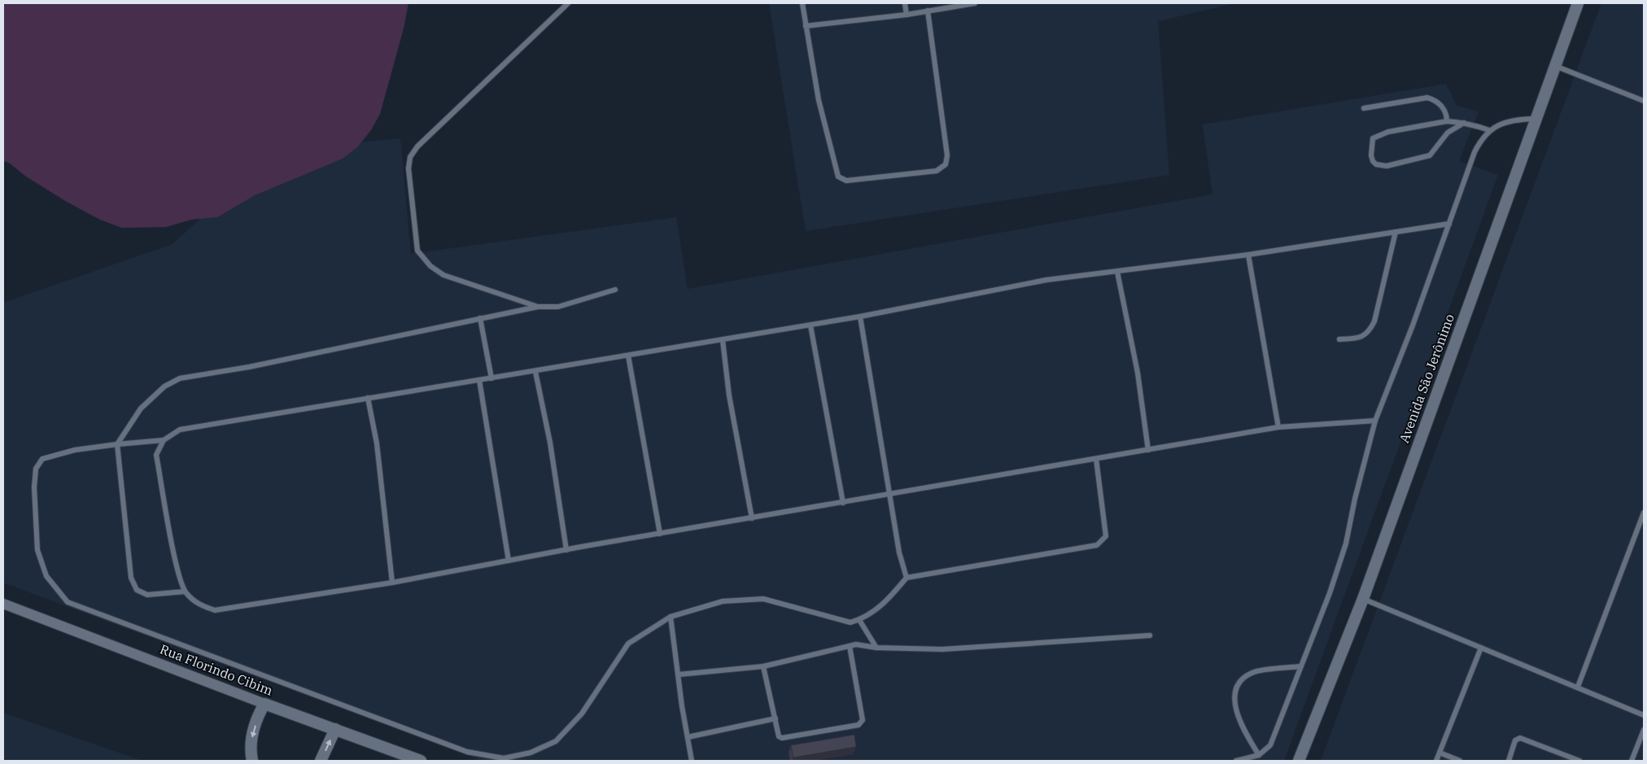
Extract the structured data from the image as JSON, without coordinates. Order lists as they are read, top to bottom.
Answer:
{
  "streets": {
    "street": ["Avenida São Jerônimo", "Rua Florindo Cibim"]
  }
}
